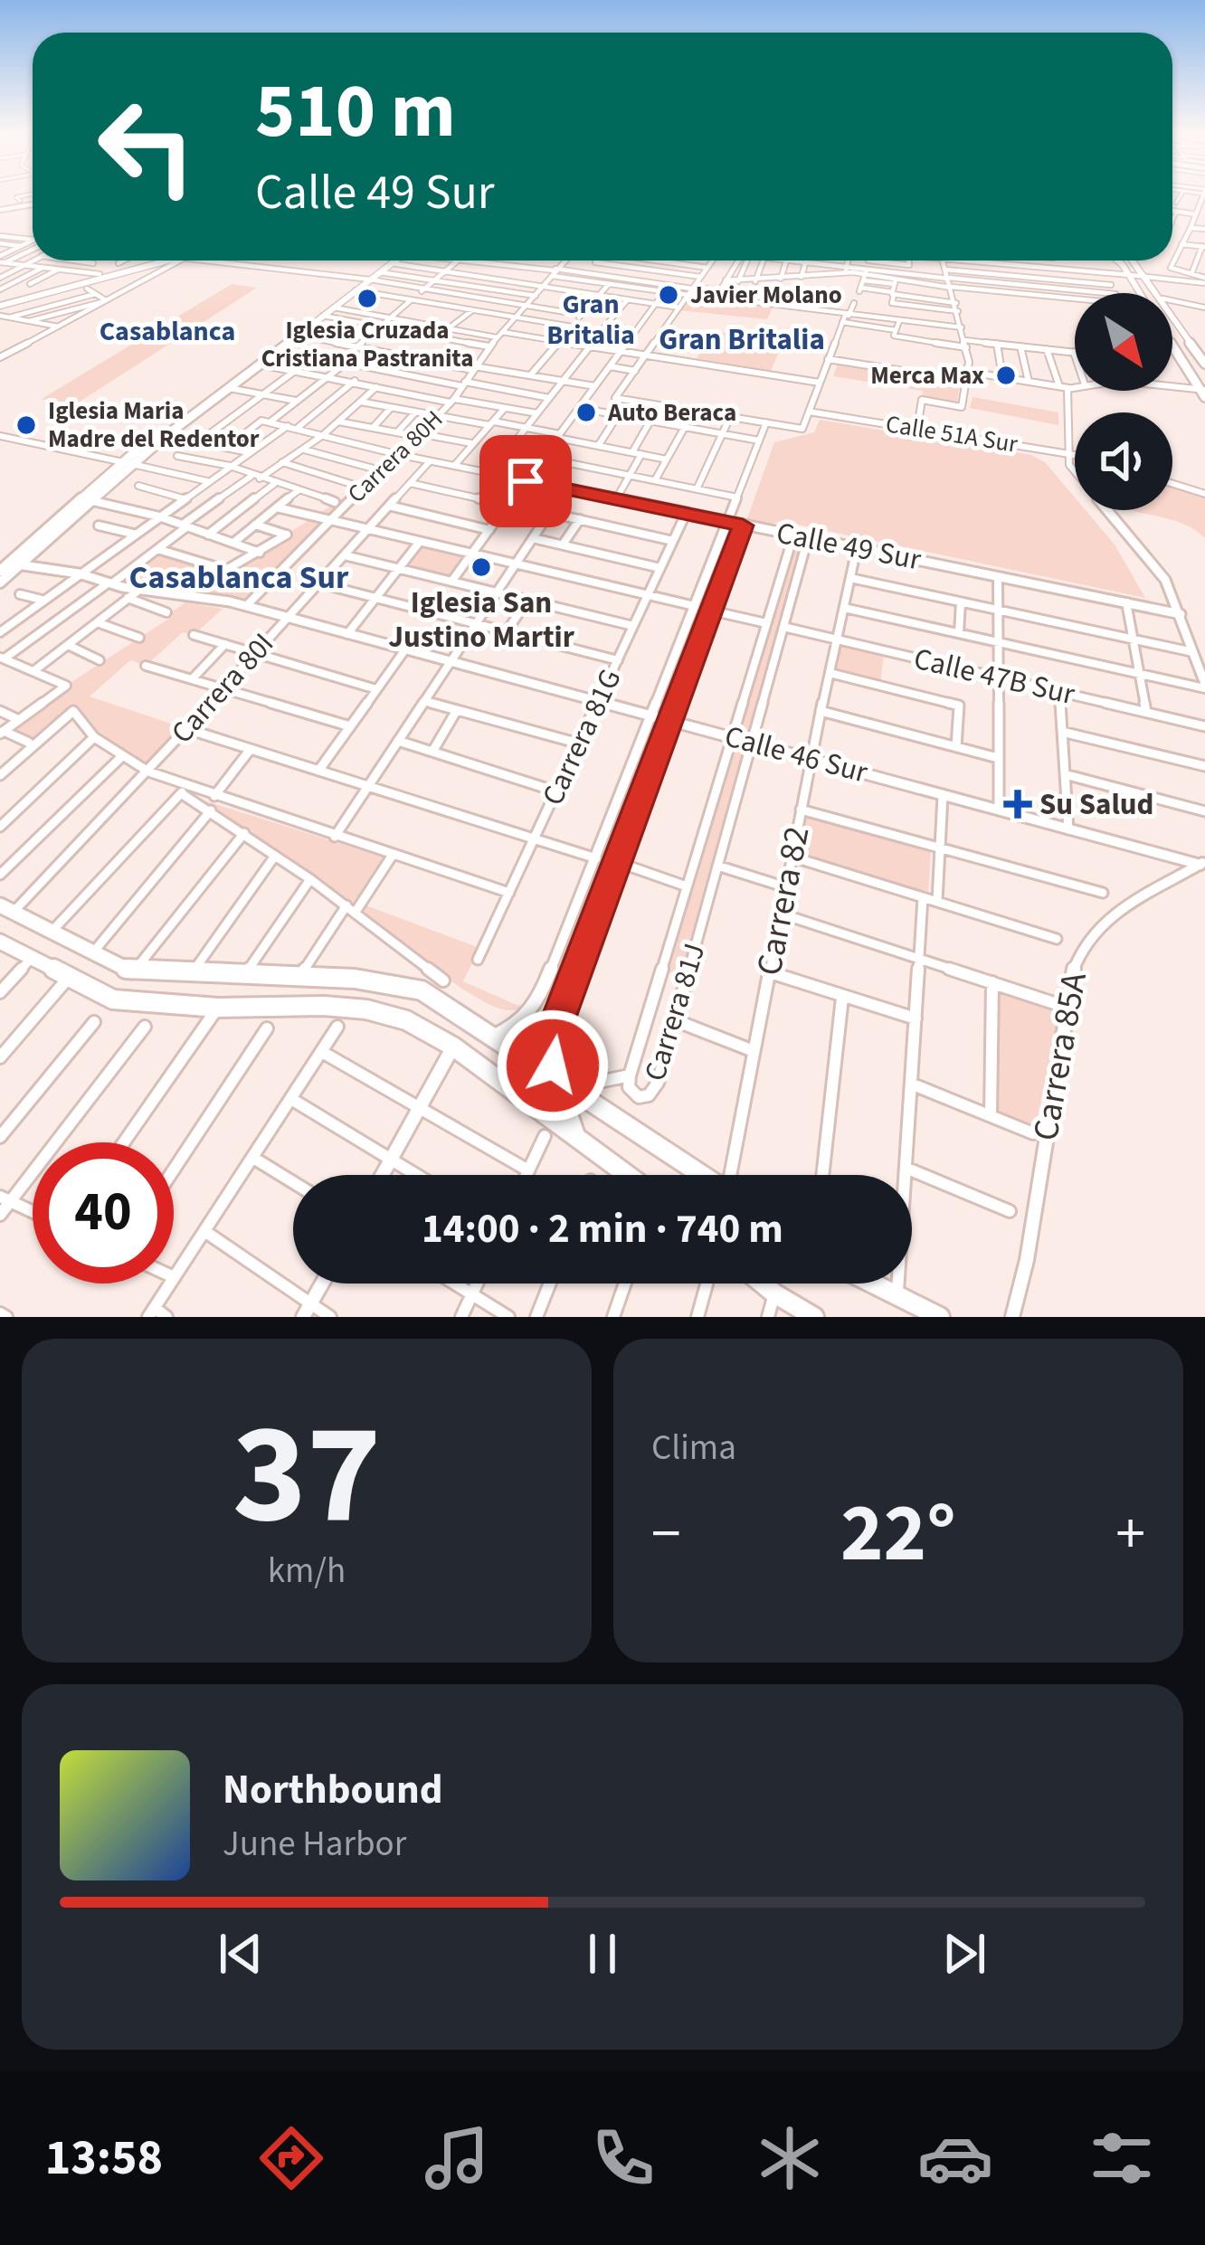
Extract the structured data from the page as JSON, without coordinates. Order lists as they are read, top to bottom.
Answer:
{
  "streets": {
    "street": [
      "Calle 51A Sur",
      "Carrera 80H",
      "Calle 49 Sur",
      "Calle 47B Sur",
      "Carrera 80I",
      "Carrera 81G",
      "Calle 46 Sur",
      "Carrera 82",
      "Carrera 81J",
      "Carrera 85A"
    ]
  },
  "crossings": [
    ["Carrera 80H", "Calle 49 Sur"],
    ["Carrera 80H", "Calle 46 Sur"],
    ["Calle 49 Sur", "Carrera 80I"],
    ["Calle 49 Sur", "Carrera 81G"],
    ["Calle 49 Sur", "Carrera 82"],
    ["Calle 49 Sur", "Carrera 81J"],
    ["Calle 47B Sur", "Carrera 82"],
    ["Calle 47B Sur", "Carrera 81J"],
    ["Carrera 80I", "Calle 46 Sur"],
    ["Carrera 81G", "Calle 46 Sur"],
    ["Calle 46 Sur", "Carrera 82"],
    ["Calle 46 Sur", "Carrera 81J"],
    ["Calle 46 Sur", "Carrera 85A"]
  ],
  "districts": [
    "Gran Britalia",
    "Casablanca",
    "Gran Britalia",
    "Casablanca Sur"
  ],
  "places": {
    "other": [
      "Javier Molano",
      "Iglesia Cruzada Cristiana Pastranita",
      "Merca Max",
      "Auto Beraca",
      "Iglesia Maria Madre del Redentor",
      "Iglesia San Justino Martir"
    ],
    "health": ["Su Salud"]
  },
  "north": "bottom right",
  "page": {
    "turn": ["510 m", "Calle 49 Sur"],
    "limit": "40",
    "trip": "14:00 · 2 min · 740 m",
    "tile": [
      ["37", "km/h"],
      "Clima"
    ],
    "heat": ["−", "22°", "+"],
    "song": ["Northbound", "June Harbor"],
    "tabs": "13:58"
  }
}
